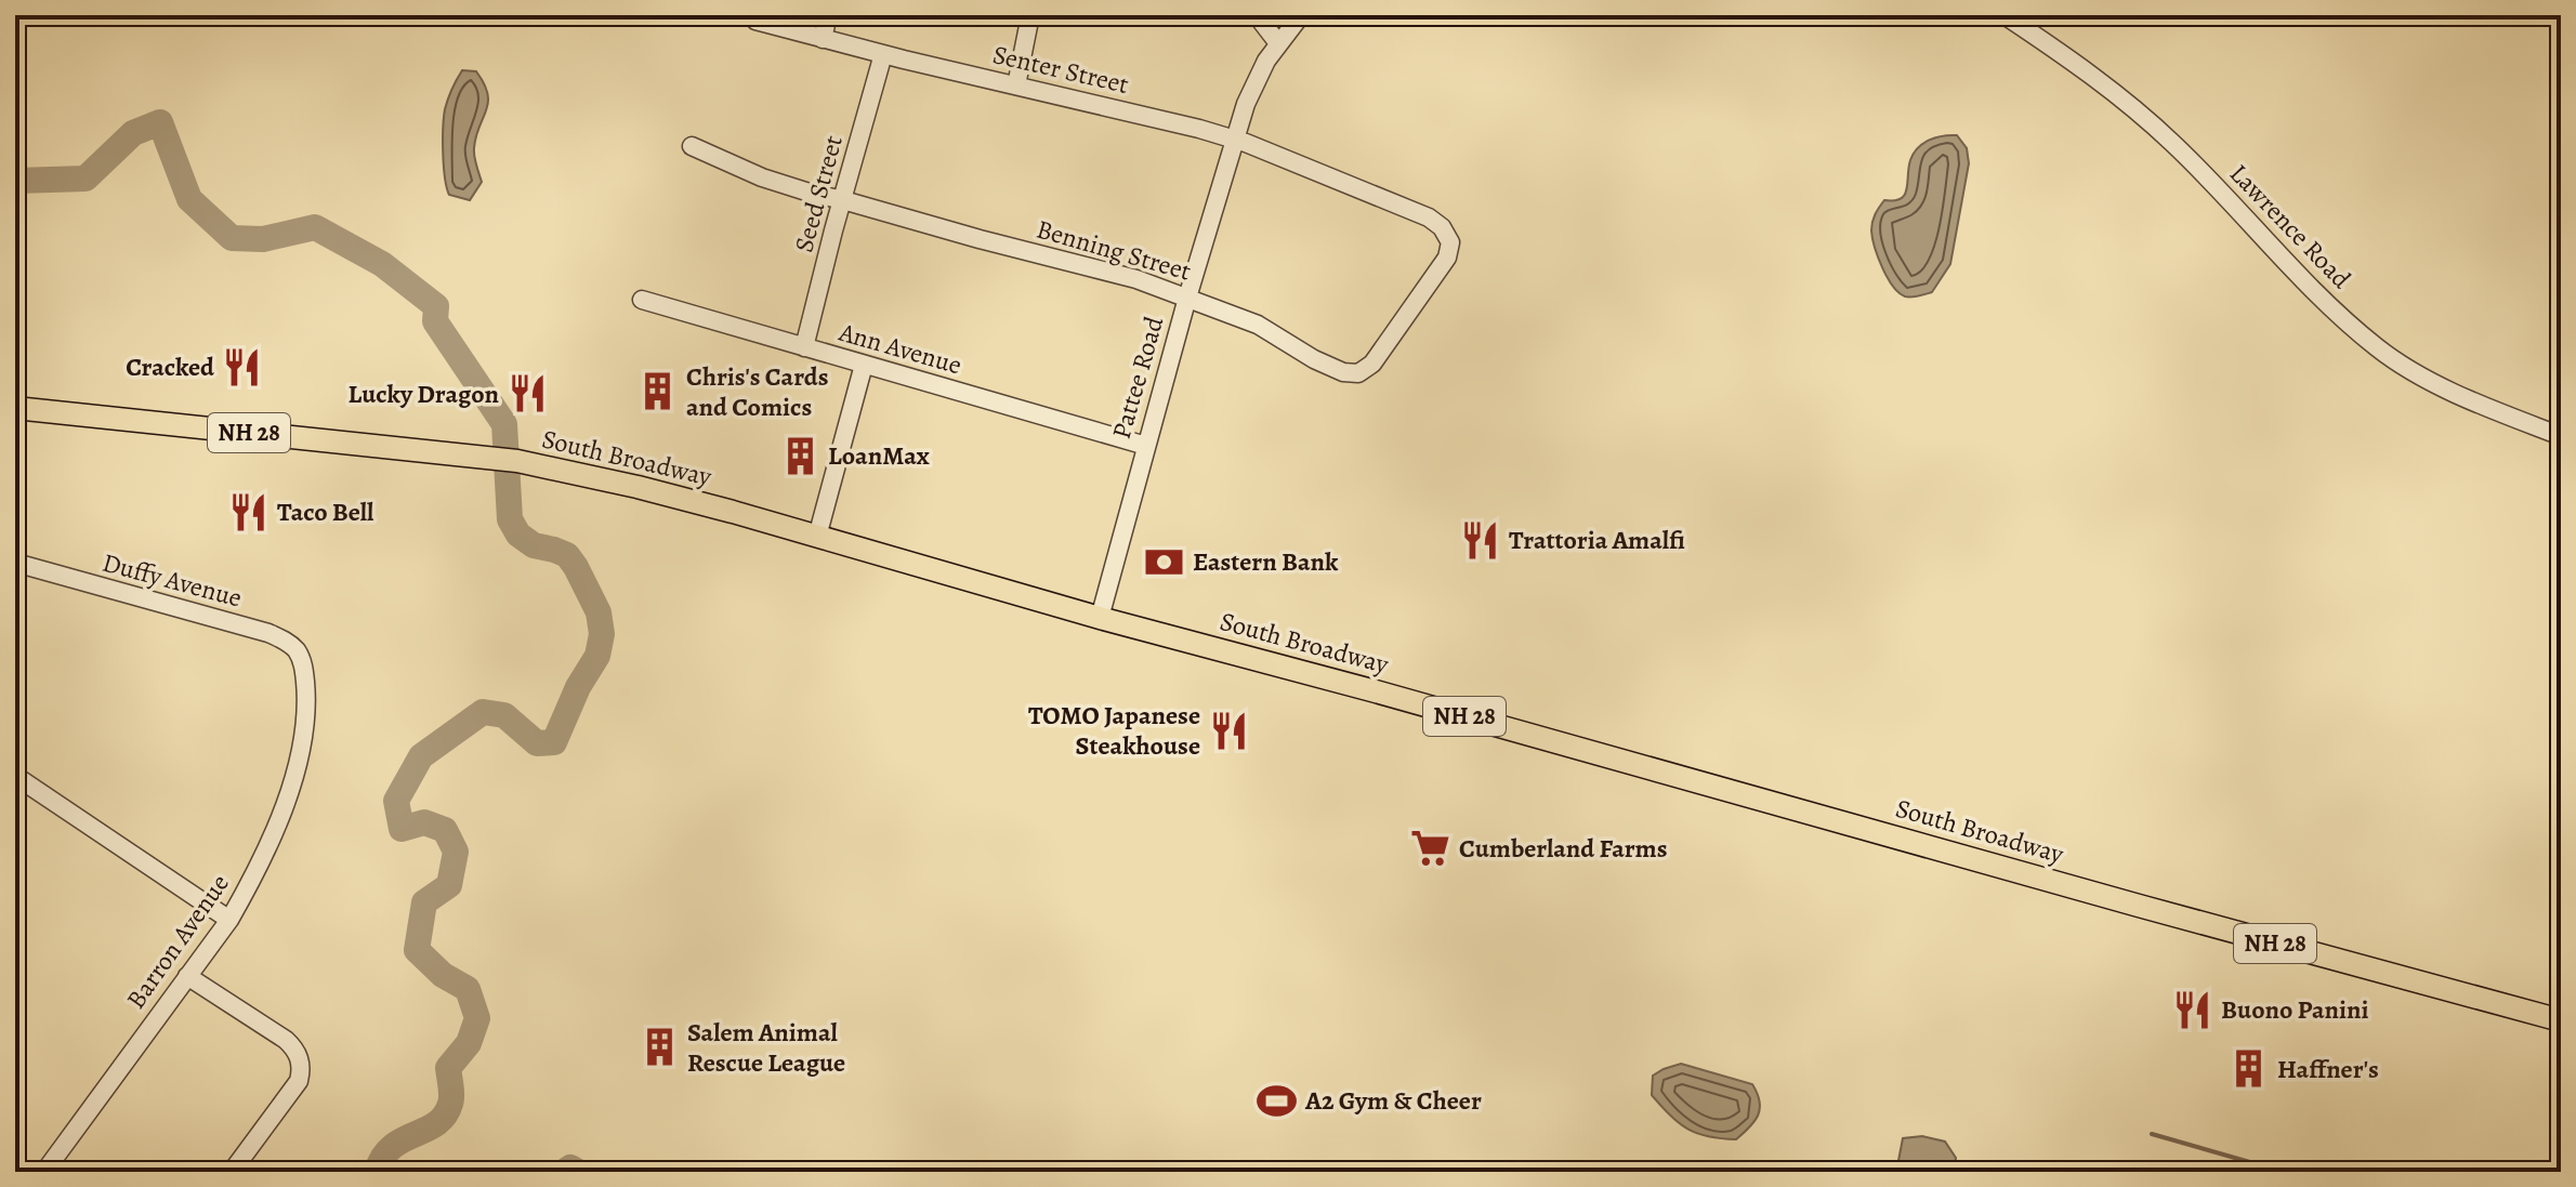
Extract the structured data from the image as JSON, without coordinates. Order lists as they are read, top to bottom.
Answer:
{
  "streets": {
    "main road": ["NH 28", "South Broadway"],
    "street": [
      "Senter Street",
      "Seed Street",
      "Lawrence Road",
      "Benning Street",
      "Ann Avenue",
      "Pattee Road",
      "Duffy Avenue",
      "Barron Avenue"
    ]
  },
  "crossings": [
    ["Senter Street", "Seed Street"],
    ["Senter Street", "Benning Street"],
    ["Senter Street", "Pattee Road"],
    ["Seed Street", "Benning Street"],
    ["Seed Street", "Ann Avenue"],
    ["Benning Street", "Pattee Road"],
    ["Ann Avenue", "Pattee Road"],
    ["Pattee Road", "South Broadway"],
    ["Duffy Avenue", "Barron Avenue"]
  ],
  "places": {
    "restaurant": [
      "Cracked",
      "Lucky Dragon",
      "Taco Bell",
      "Trattoria Amalfi",
      "TOMO Japanese Steakhouse",
      "Buono Panini"
    ],
    "building": [
      "Chris's Cards and Comics",
      "LoanMax",
      "Salem Animal Rescue League",
      "Haffner's"
    ],
    "bank": ["Eastern Bank"],
    "supermarket": ["Cumberland Farms"],
    "sports": ["A2 Gym & Cheer"]
  }
}
